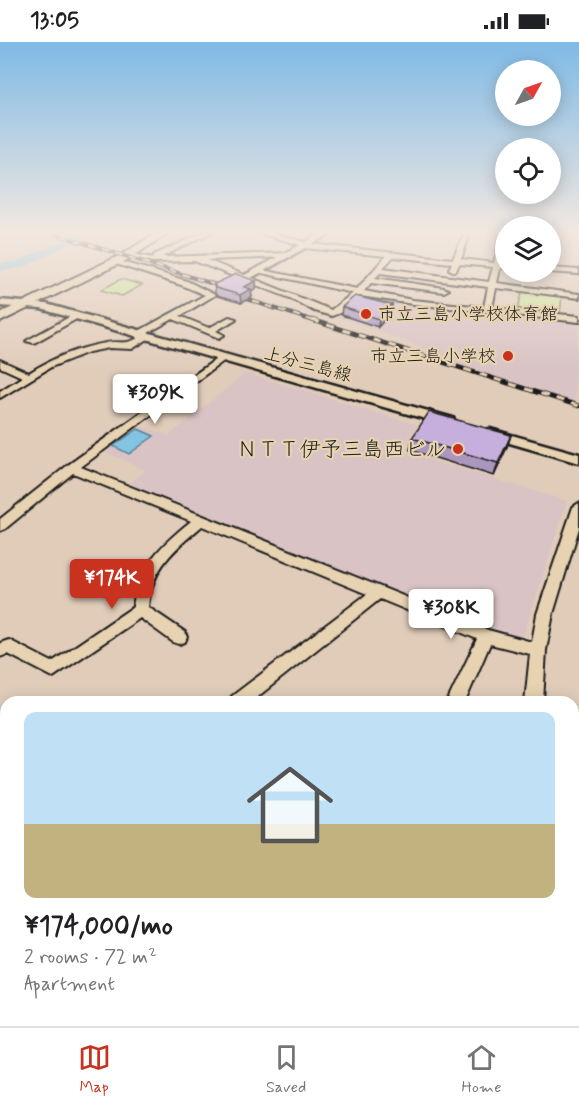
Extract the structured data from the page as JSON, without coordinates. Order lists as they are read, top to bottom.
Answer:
{
  "streets": {
    "main road": ["上分三島線"]
  },
  "places": ["市立三島小学校体育館", "市立三島小学校", "ＮＴＴ伊予三島西ビル"],
  "north": "top right",
  "page": {
    "status": "13:05",
    "price": ["¥309K", "¥174K", "¥308K"],
    "list": [
      {
        "name": "¥174,000/mo",
        "note": "2 rooms · 72 m² · Apartment"
      }
    ],
    "tabs": ["Map", "Saved", "Home"]
  }
}
